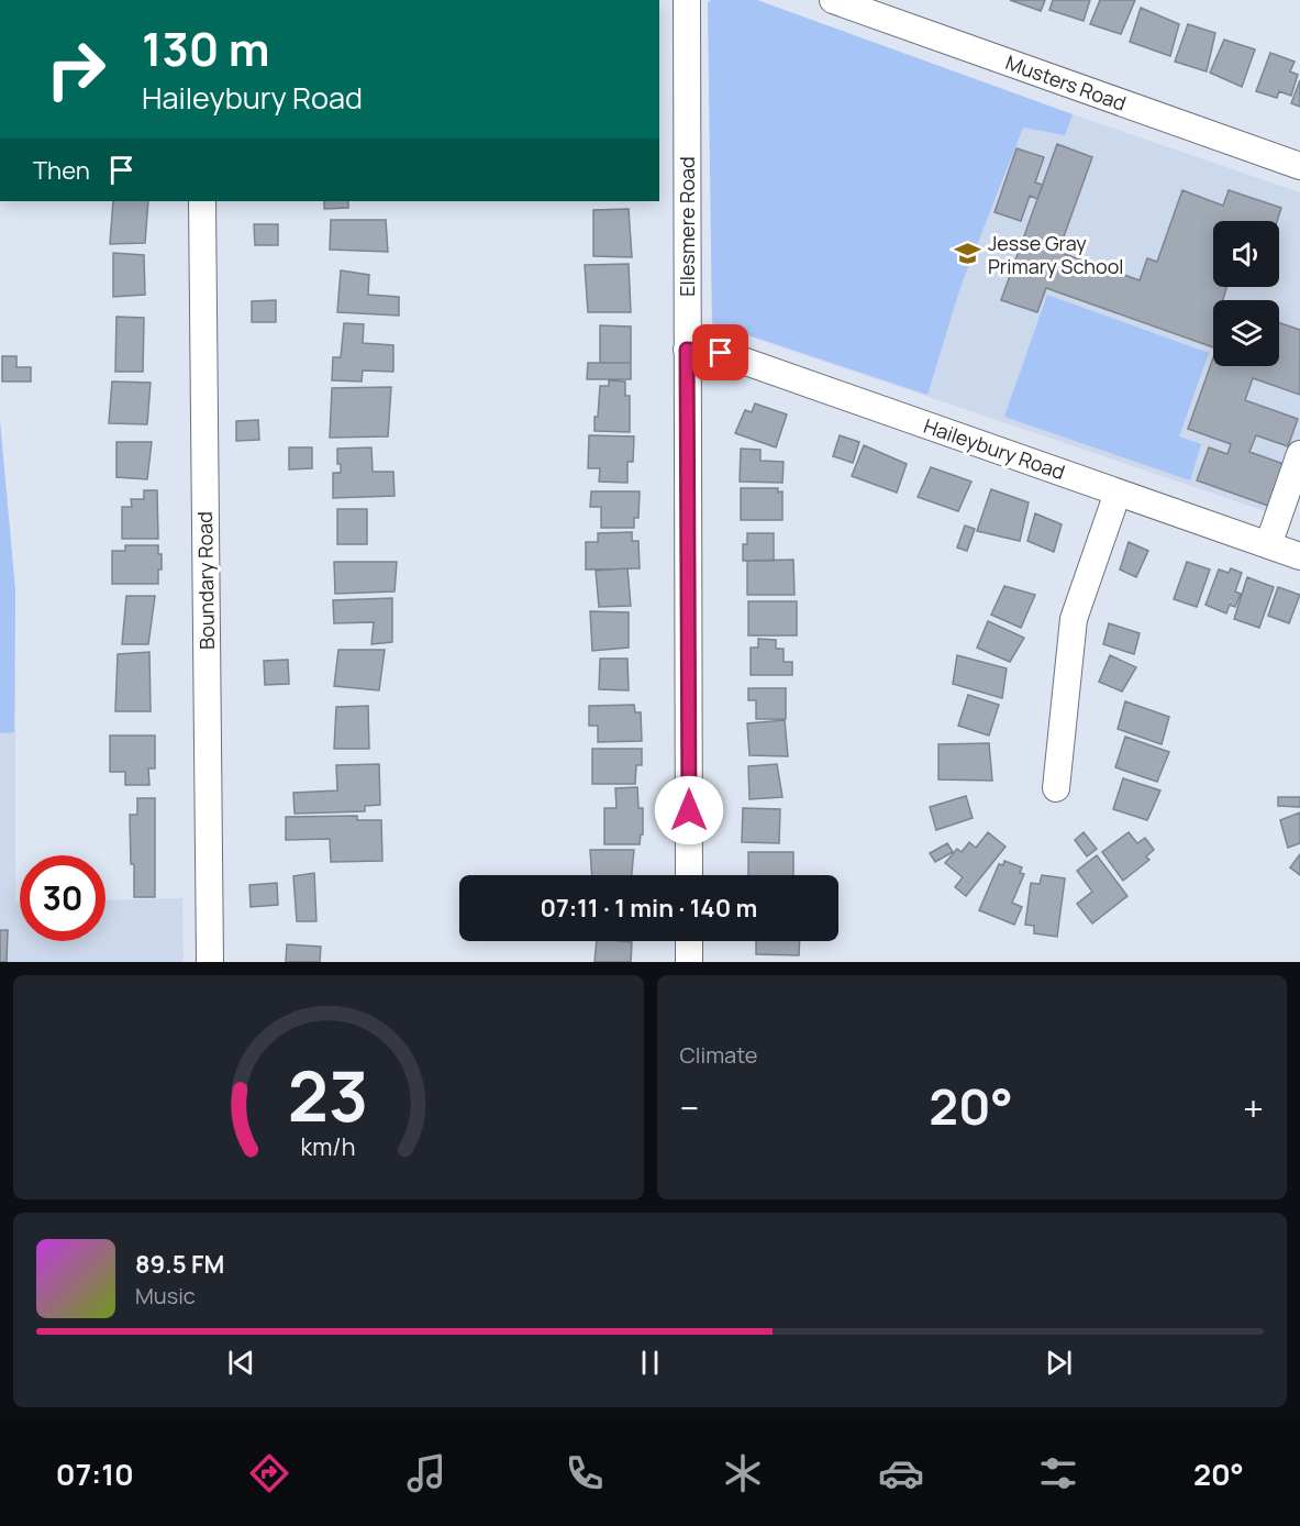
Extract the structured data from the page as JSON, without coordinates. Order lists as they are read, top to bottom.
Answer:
{
  "streets": {
    "street": [
      "Musters Road",
      "Ellesmere Road",
      "Haileybury Road",
      "Boundary Road"
    ]
  },
  "crossings": [
    ["Ellesmere Road", "Haileybury Road"]
  ],
  "places": {
    "school or university": ["Jesse Gray Primary School"]
  },
  "page": {
    "turn": ["130 m", "Haileybury Road"],
    "then": "Then",
    "limit": "30",
    "trip": "07:11 · 1 min · 140 m",
    "tile": "Climate",
    "heat": ["−", "20°", "+"],
    "song": ["89.5 FM", "Music"],
    "tabs": ["07:10", "20°"],
    "gauge": ["23", "km/h"]
  }
}
